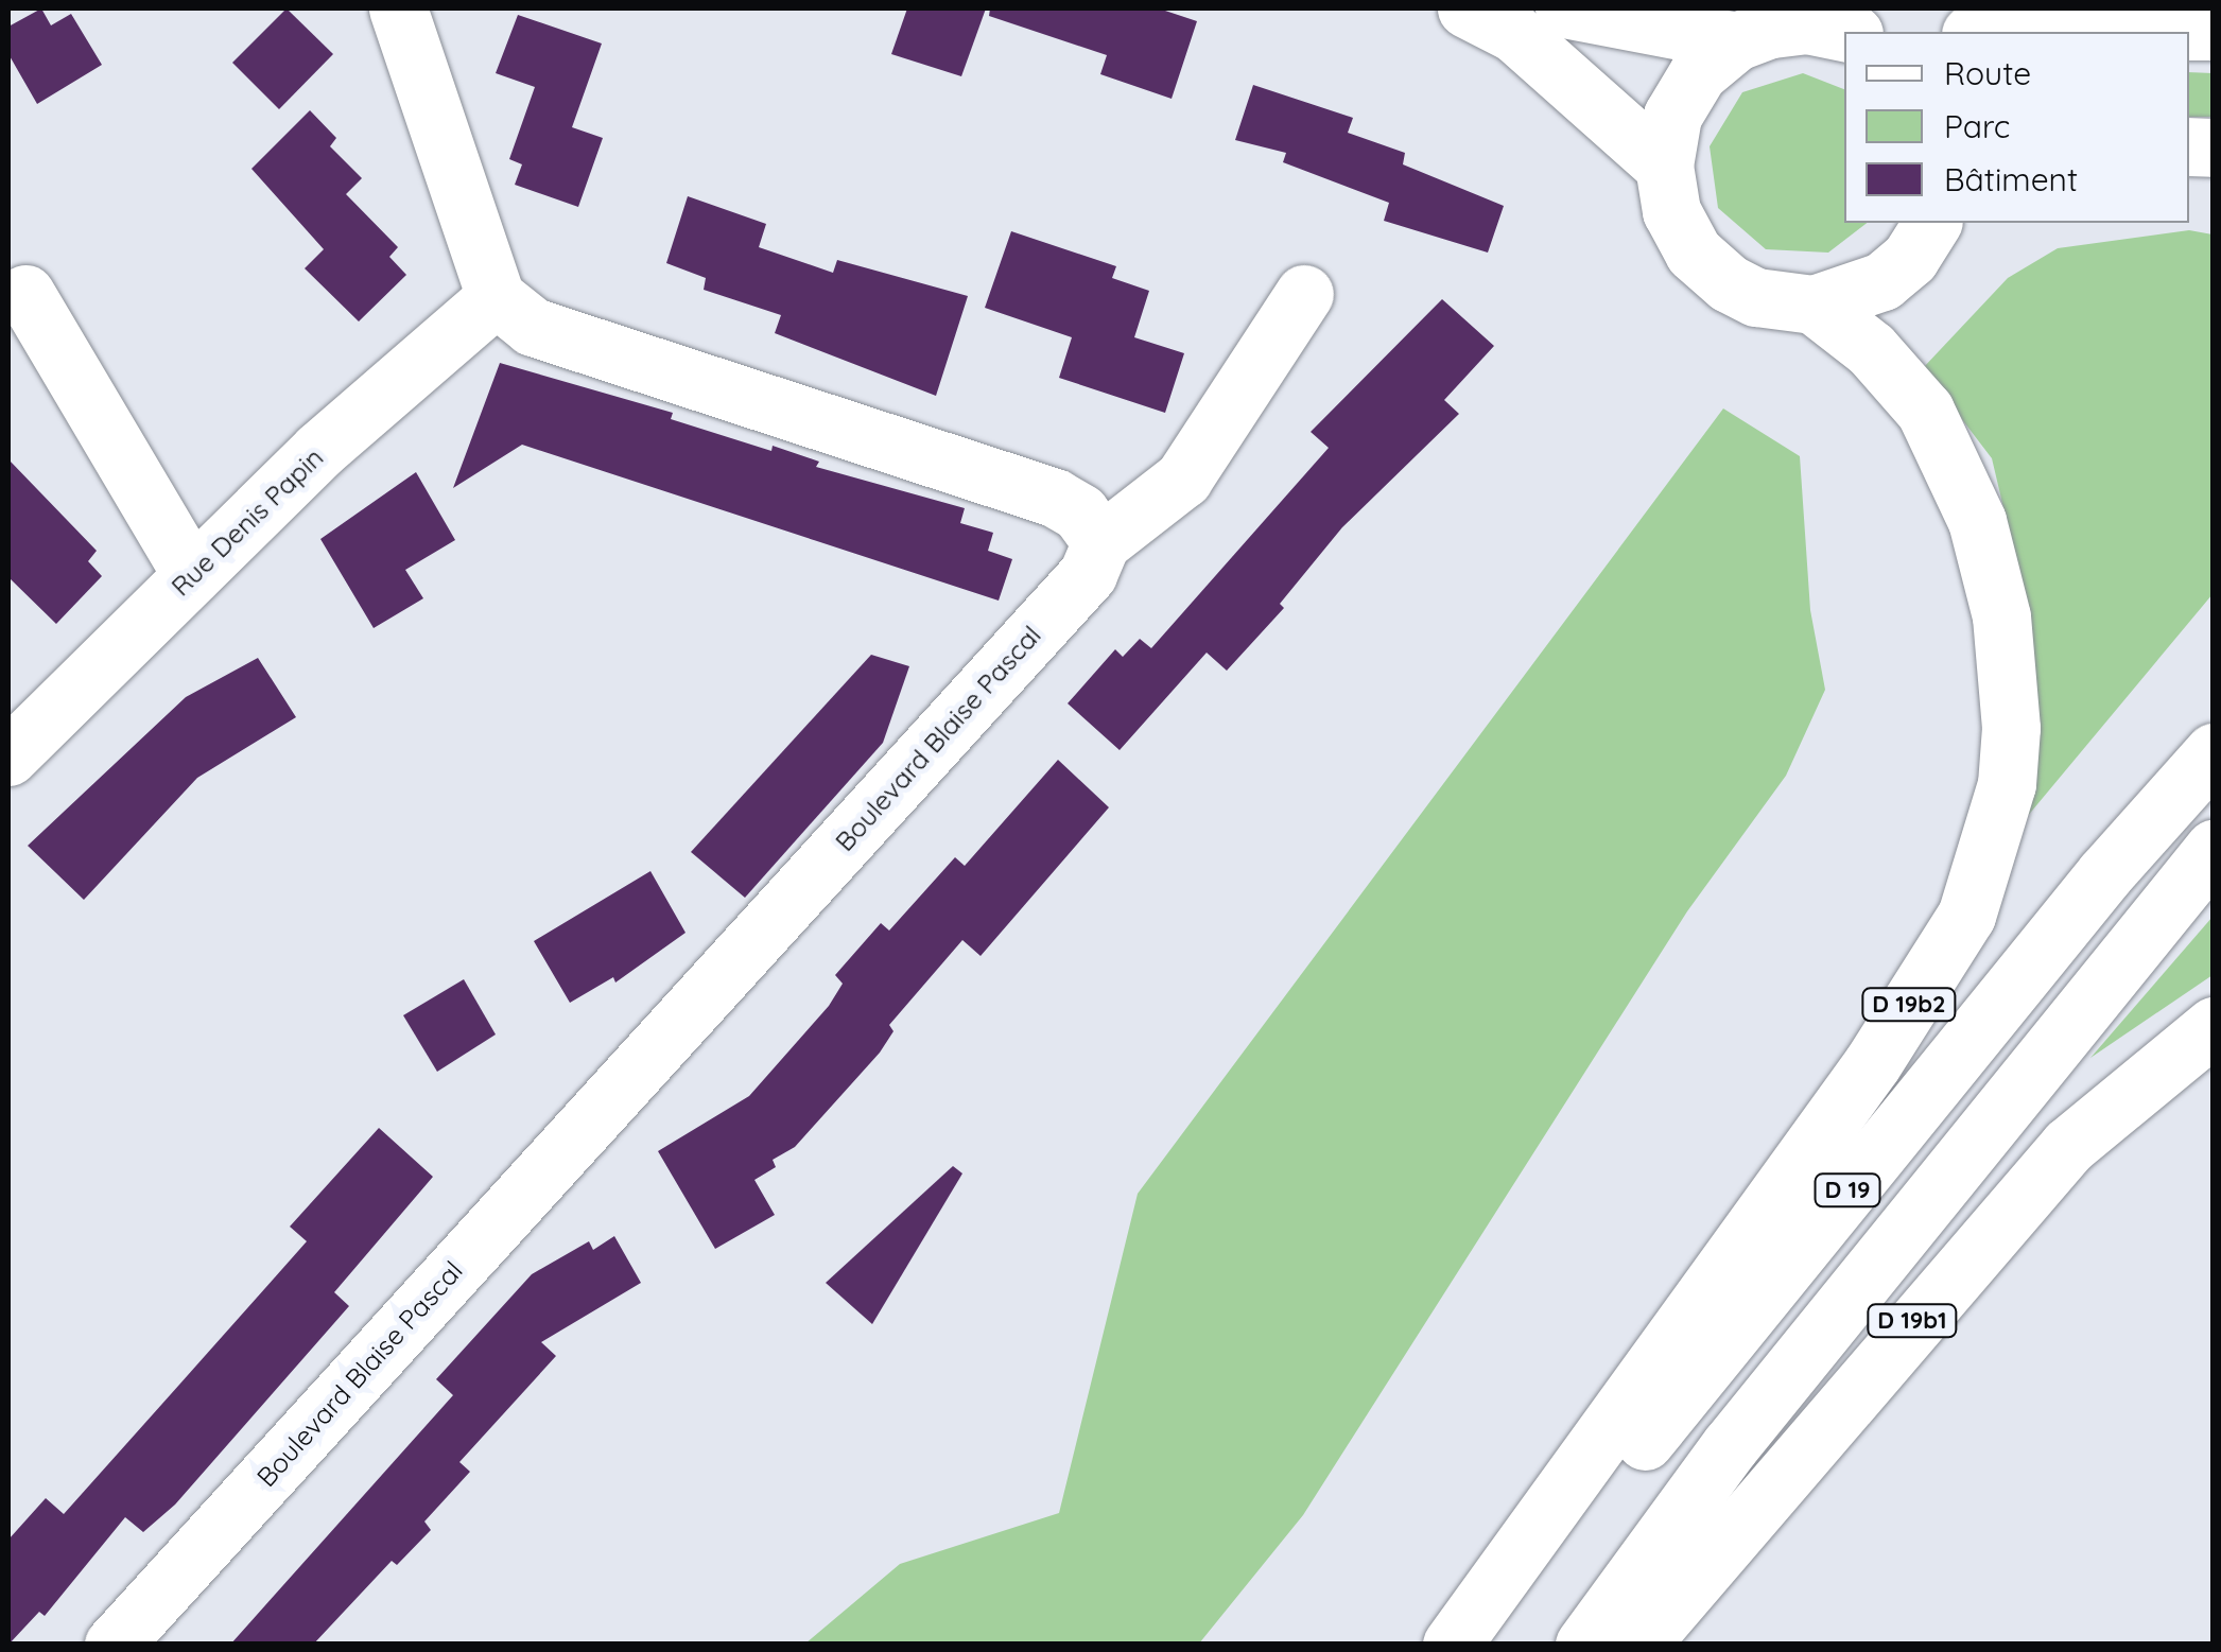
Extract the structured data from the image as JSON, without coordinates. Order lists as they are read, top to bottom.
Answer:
{
  "streets": {
    "main road": [
      "Rue Denis Papin",
      "Boulevard Blaise Pascal",
      "D 19b2",
      "D 19",
      "D 19b1"
    ]
  },
  "legend": ["Route", "Parc", "Bâtiment"]
}
